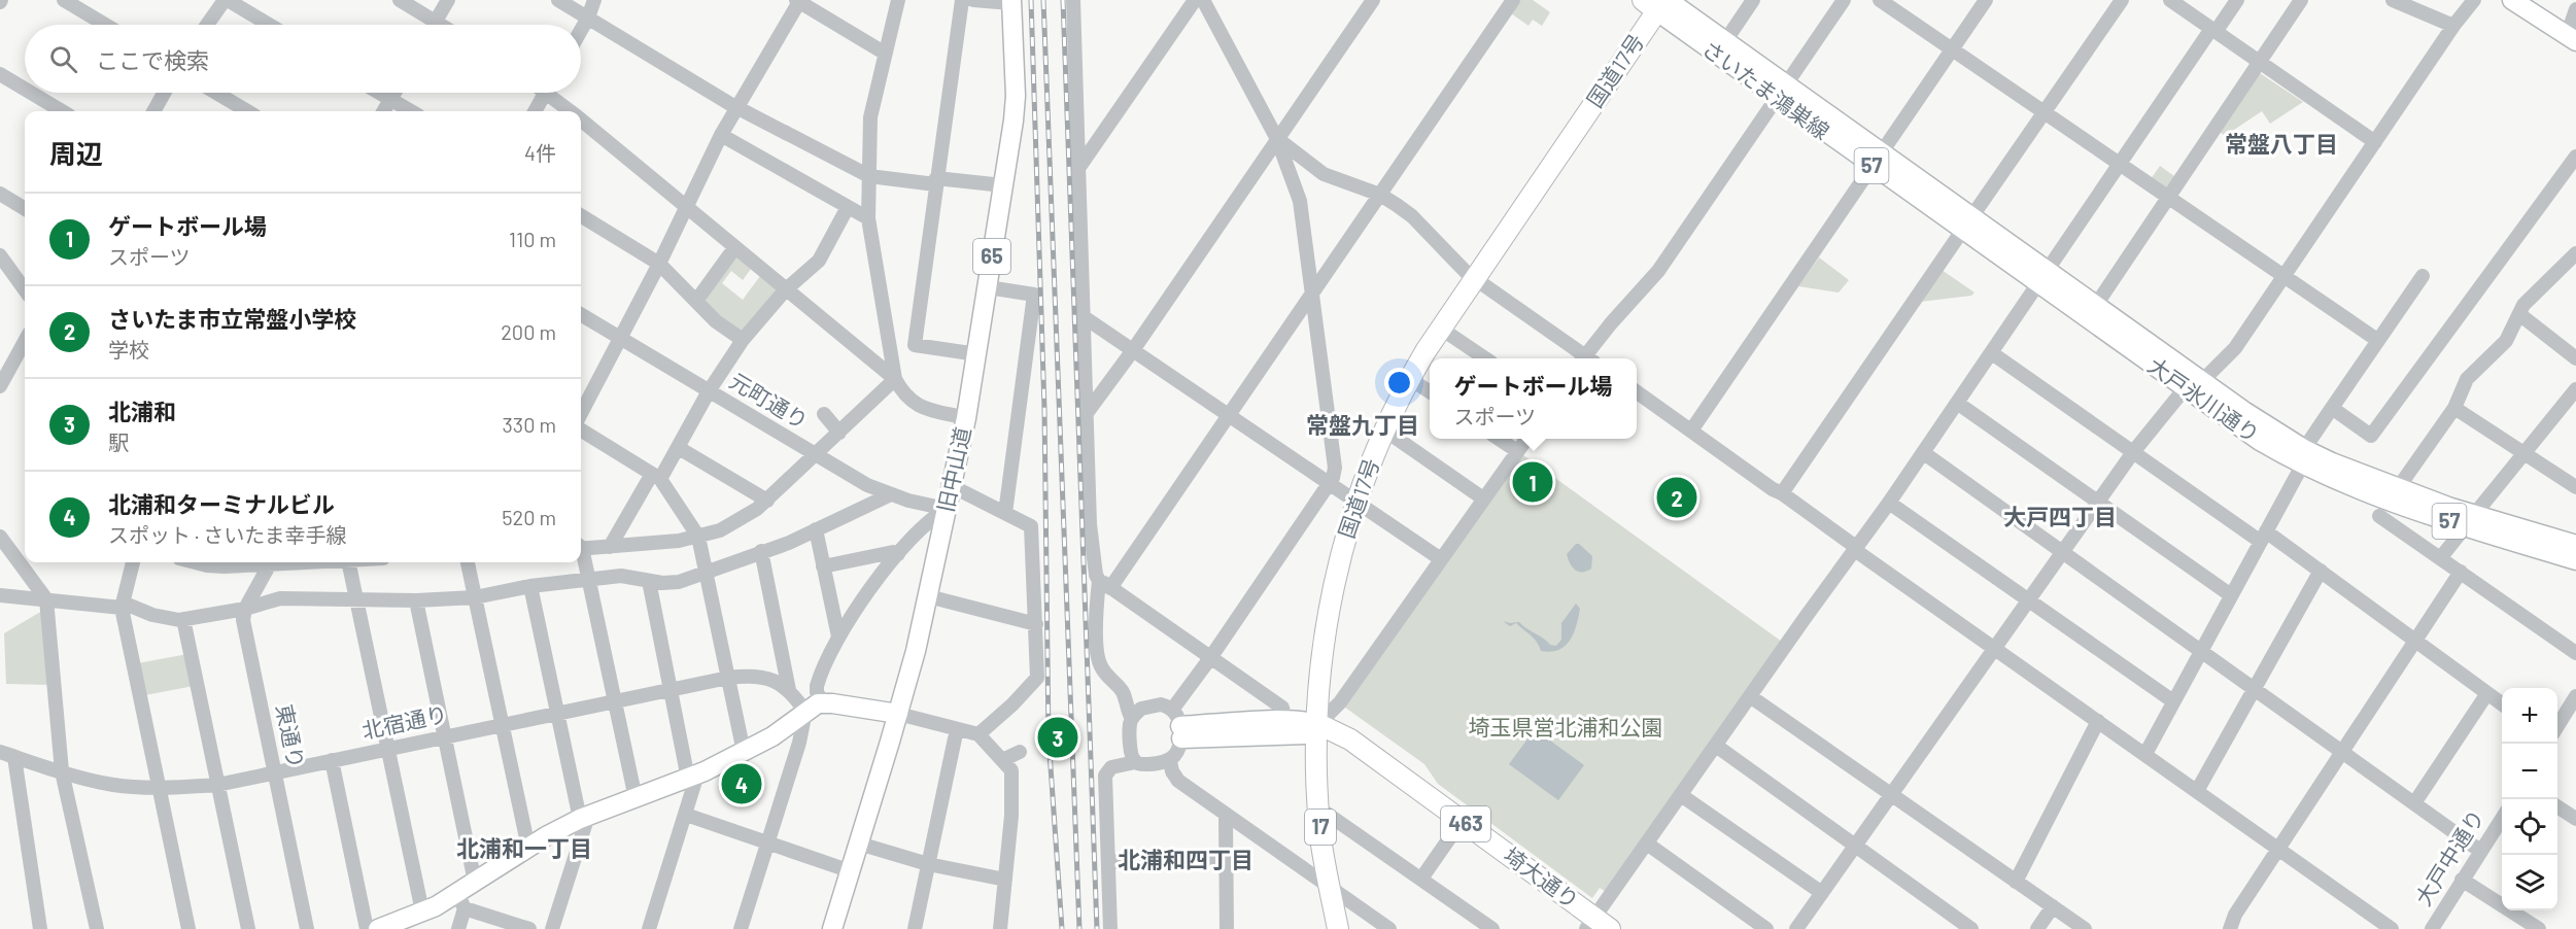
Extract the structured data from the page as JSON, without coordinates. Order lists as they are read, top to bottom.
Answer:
{
  "streets": {
    "highway": [
      "国道17号",
      "463",
      "17",
      "埼大通り"
    ],
    "main road": [
      "さいたま鴻巣線",
      "57",
      "65",
      "大戸氷川通り",
      "旧中山道"
    ],
    "street": [
      "元町通り",
      "北宿通り",
      "東通り",
      "大戸中通り"
    ]
  },
  "crossings": [
    ["国道17号", "さいたま鴻巣線"],
    ["国道17号", "埼大通り"],
    ["さいたま鴻巣線", "大戸氷川通り"],
    ["57", "大戸氷川通り"],
    ["元町通り", "旧中山道"],
    ["北宿通り", "東通り"]
  ],
  "districts": [
    "常盤八丁目",
    "常盤九丁目",
    "大戸四丁目",
    "北浦和一丁目",
    "北浦和四丁目"
  ],
  "parks": ["埼玉県営北浦和公園"],
  "page": {
    "search": "ここで検索",
    "heading": ["周辺", "4件"],
    "list": [
      {
        "mark": "1",
        "name": "ゲートボール場",
        "note": "スポーツ",
        "value": "110 m"
      },
      {
        "mark": "2",
        "name": "さいたま市立常盤小学校",
        "note": "学校",
        "value": "200 m"
      },
      {
        "mark": "3",
        "name": "北浦和",
        "note": "駅",
        "value": "330 m"
      },
      {
        "mark": "4",
        "name": "北浦和ターミナルビル",
        "note": "スポット · さいたま幸手線",
        "value": "520 m"
      }
    ],
    "popup": ["ゲートボール場", "スポーツ"],
    "pins": [
      "1",
      "2",
      "3",
      "4"
    ],
    "map_buttons": ["+", "−"]
  }
}
